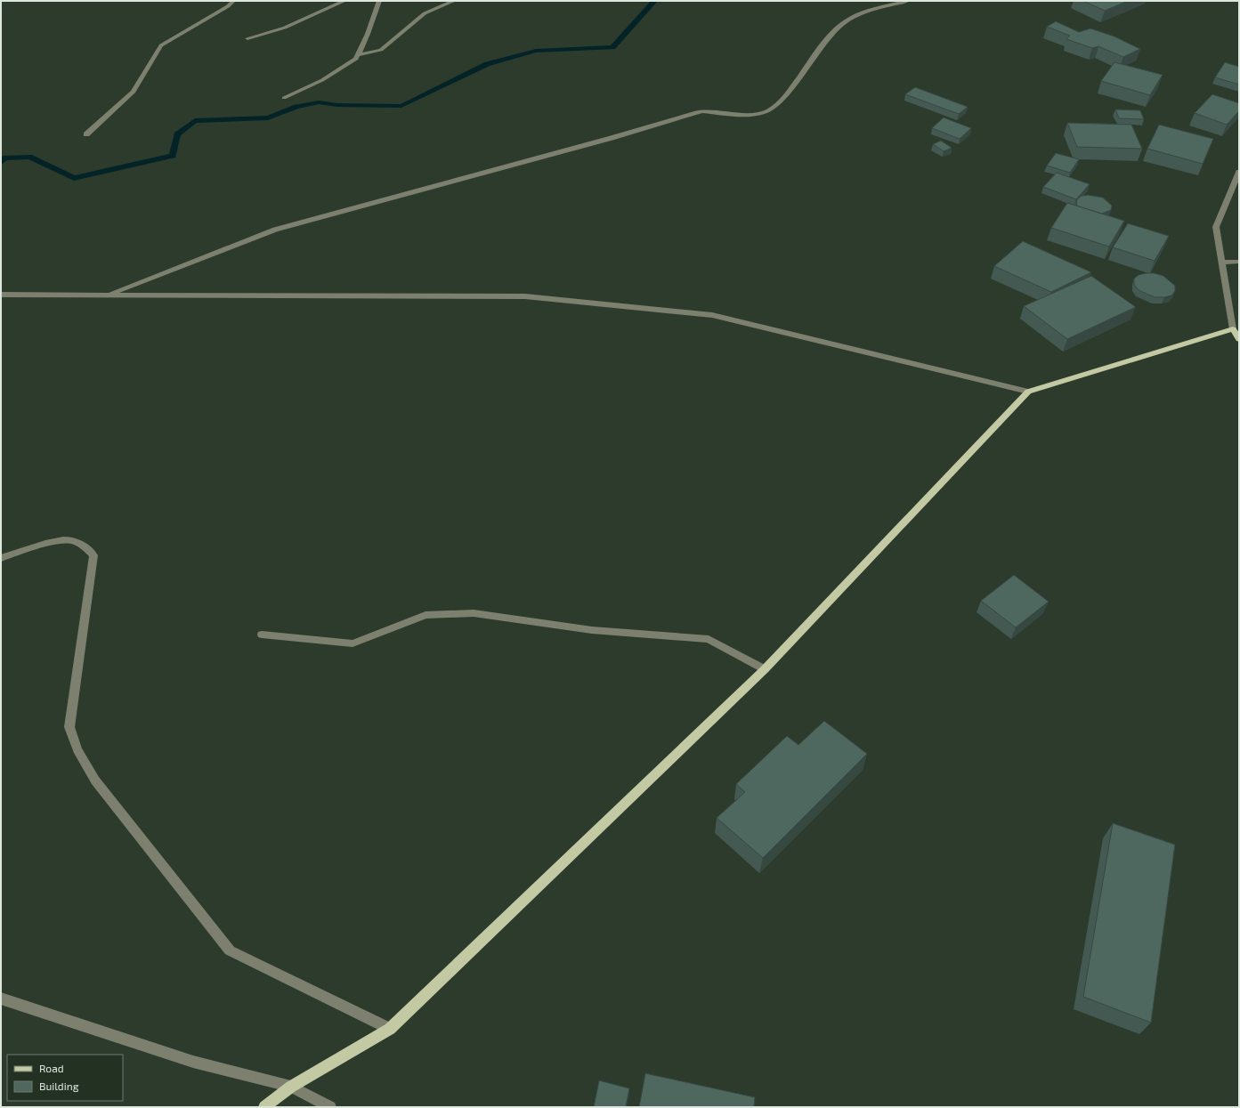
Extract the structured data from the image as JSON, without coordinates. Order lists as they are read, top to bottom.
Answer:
{
  "legend": ["Road", "Building"]
}
